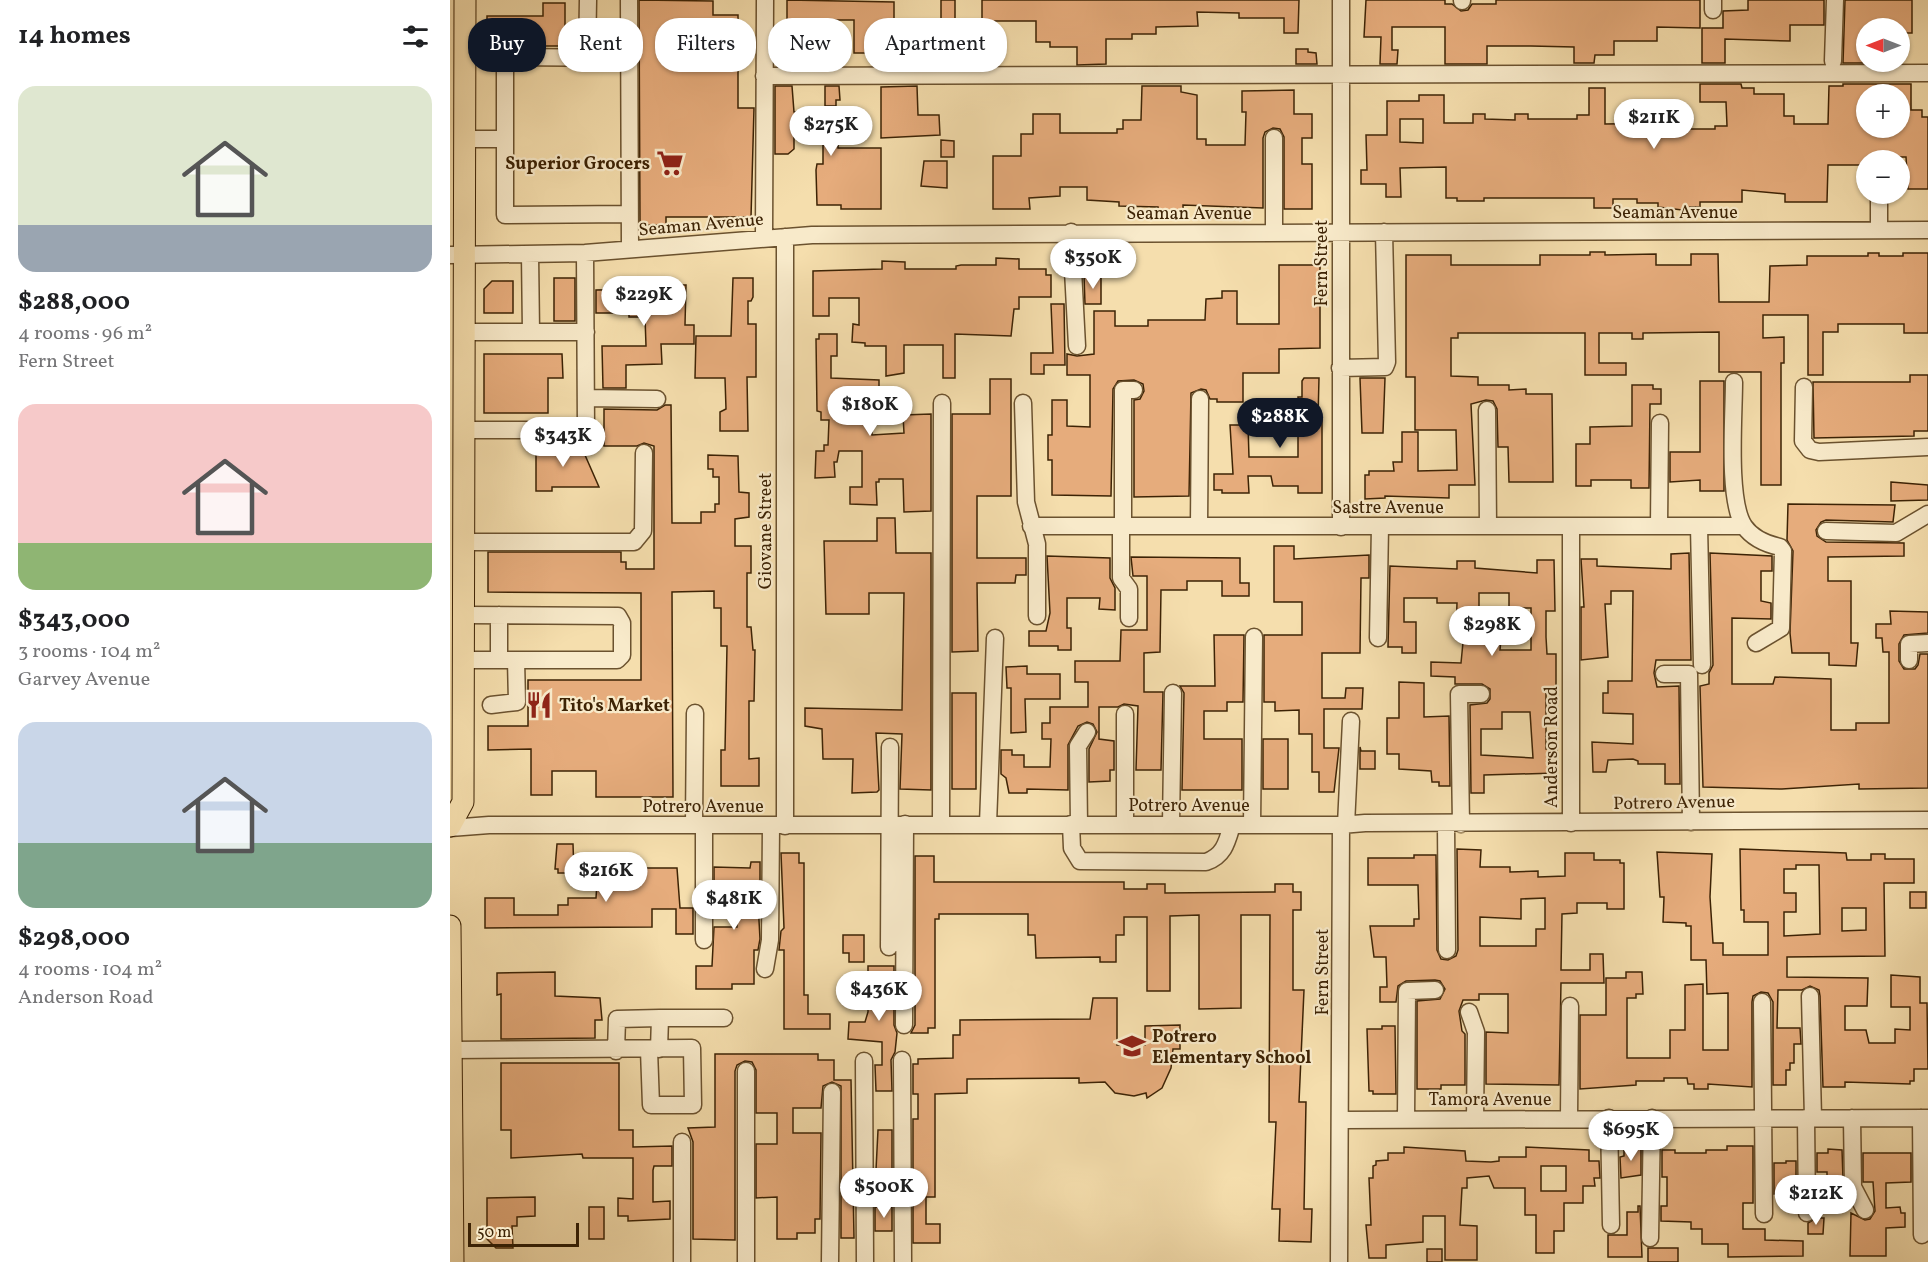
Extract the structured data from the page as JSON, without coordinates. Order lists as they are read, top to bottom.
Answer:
{
  "streets": {
    "street": [
      "Seaman Avenue",
      "Fern Street",
      "Sastre Avenue",
      "Giovane Street",
      "Anderson Road",
      "Potrero Avenue",
      "Tamora Avenue"
    ]
  },
  "crossings": [
    ["Seaman Avenue", "Fern Street"],
    ["Seaman Avenue", "Giovane Street"],
    ["Fern Street", "Sastre Avenue"],
    ["Fern Street", "Potrero Avenue"],
    ["Fern Street", "Tamora Avenue"],
    ["Sastre Avenue", "Anderson Road"],
    ["Giovane Street", "Potrero Avenue"],
    ["Anderson Road", "Potrero Avenue"]
  ],
  "places": {
    "supermarket": ["Superior Grocers"],
    "restaurant": ["Tito's Market"],
    "school or university": ["Potrero Elementary School"]
  },
  "scale_bar": "50 m",
  "north": "left",
  "page": {
    "heading": "14 homes",
    "map_buttons": ["+", "−"],
    "chip": [
      "Buy",
      "Rent",
      "Filters",
      "New",
      "Apartment"
    ],
    "list": [
      {
        "name": "$288,000",
        "note": "4 rooms · 96 m² · Fern Street"
      },
      {
        "name": "$343,000",
        "note": "3 rooms · 104 m² · Garvey Avenue"
      },
      {
        "name": "$298,000",
        "note": "4 rooms · 104 m² · Anderson Road"
      }
    ],
    "price": [
      "$211K",
      "$275K",
      "$350K",
      "$229K",
      "$180K",
      "$288K",
      "$343K",
      "$298K",
      "$216K",
      "$481K",
      "$436K",
      "$695K",
      "$500K",
      "$212K"
    ],
    "scale": "50 m"
  }
}
